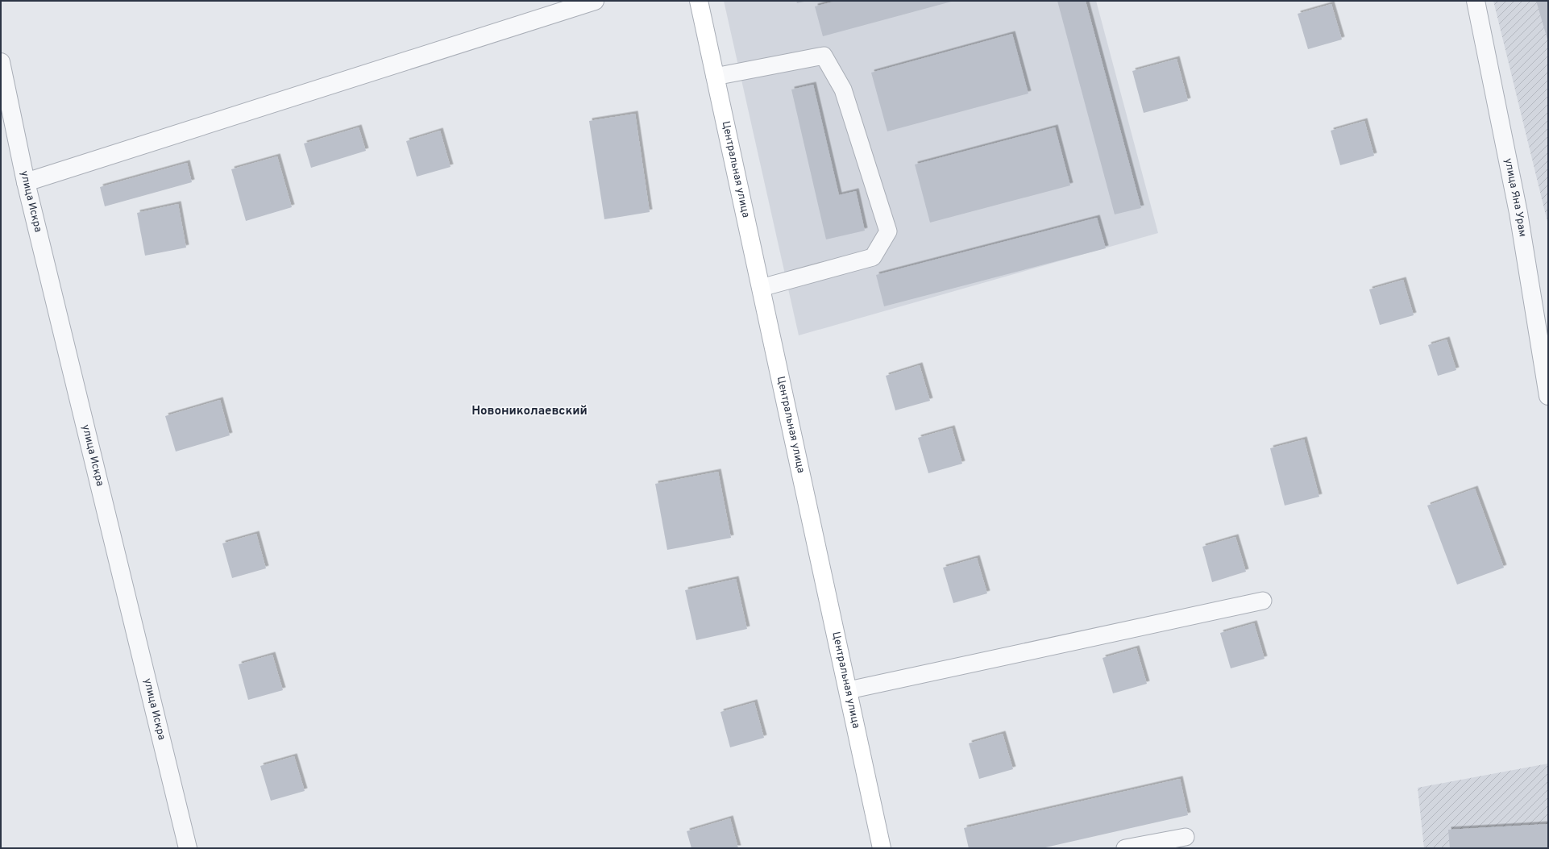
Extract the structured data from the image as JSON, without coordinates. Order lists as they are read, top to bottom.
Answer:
{
  "streets": {
    "main road": ["Центральная улица"],
    "street": ["улица Яна Урам", "улица Искра"]
  },
  "districts": ["Новониколаевский"]
}
